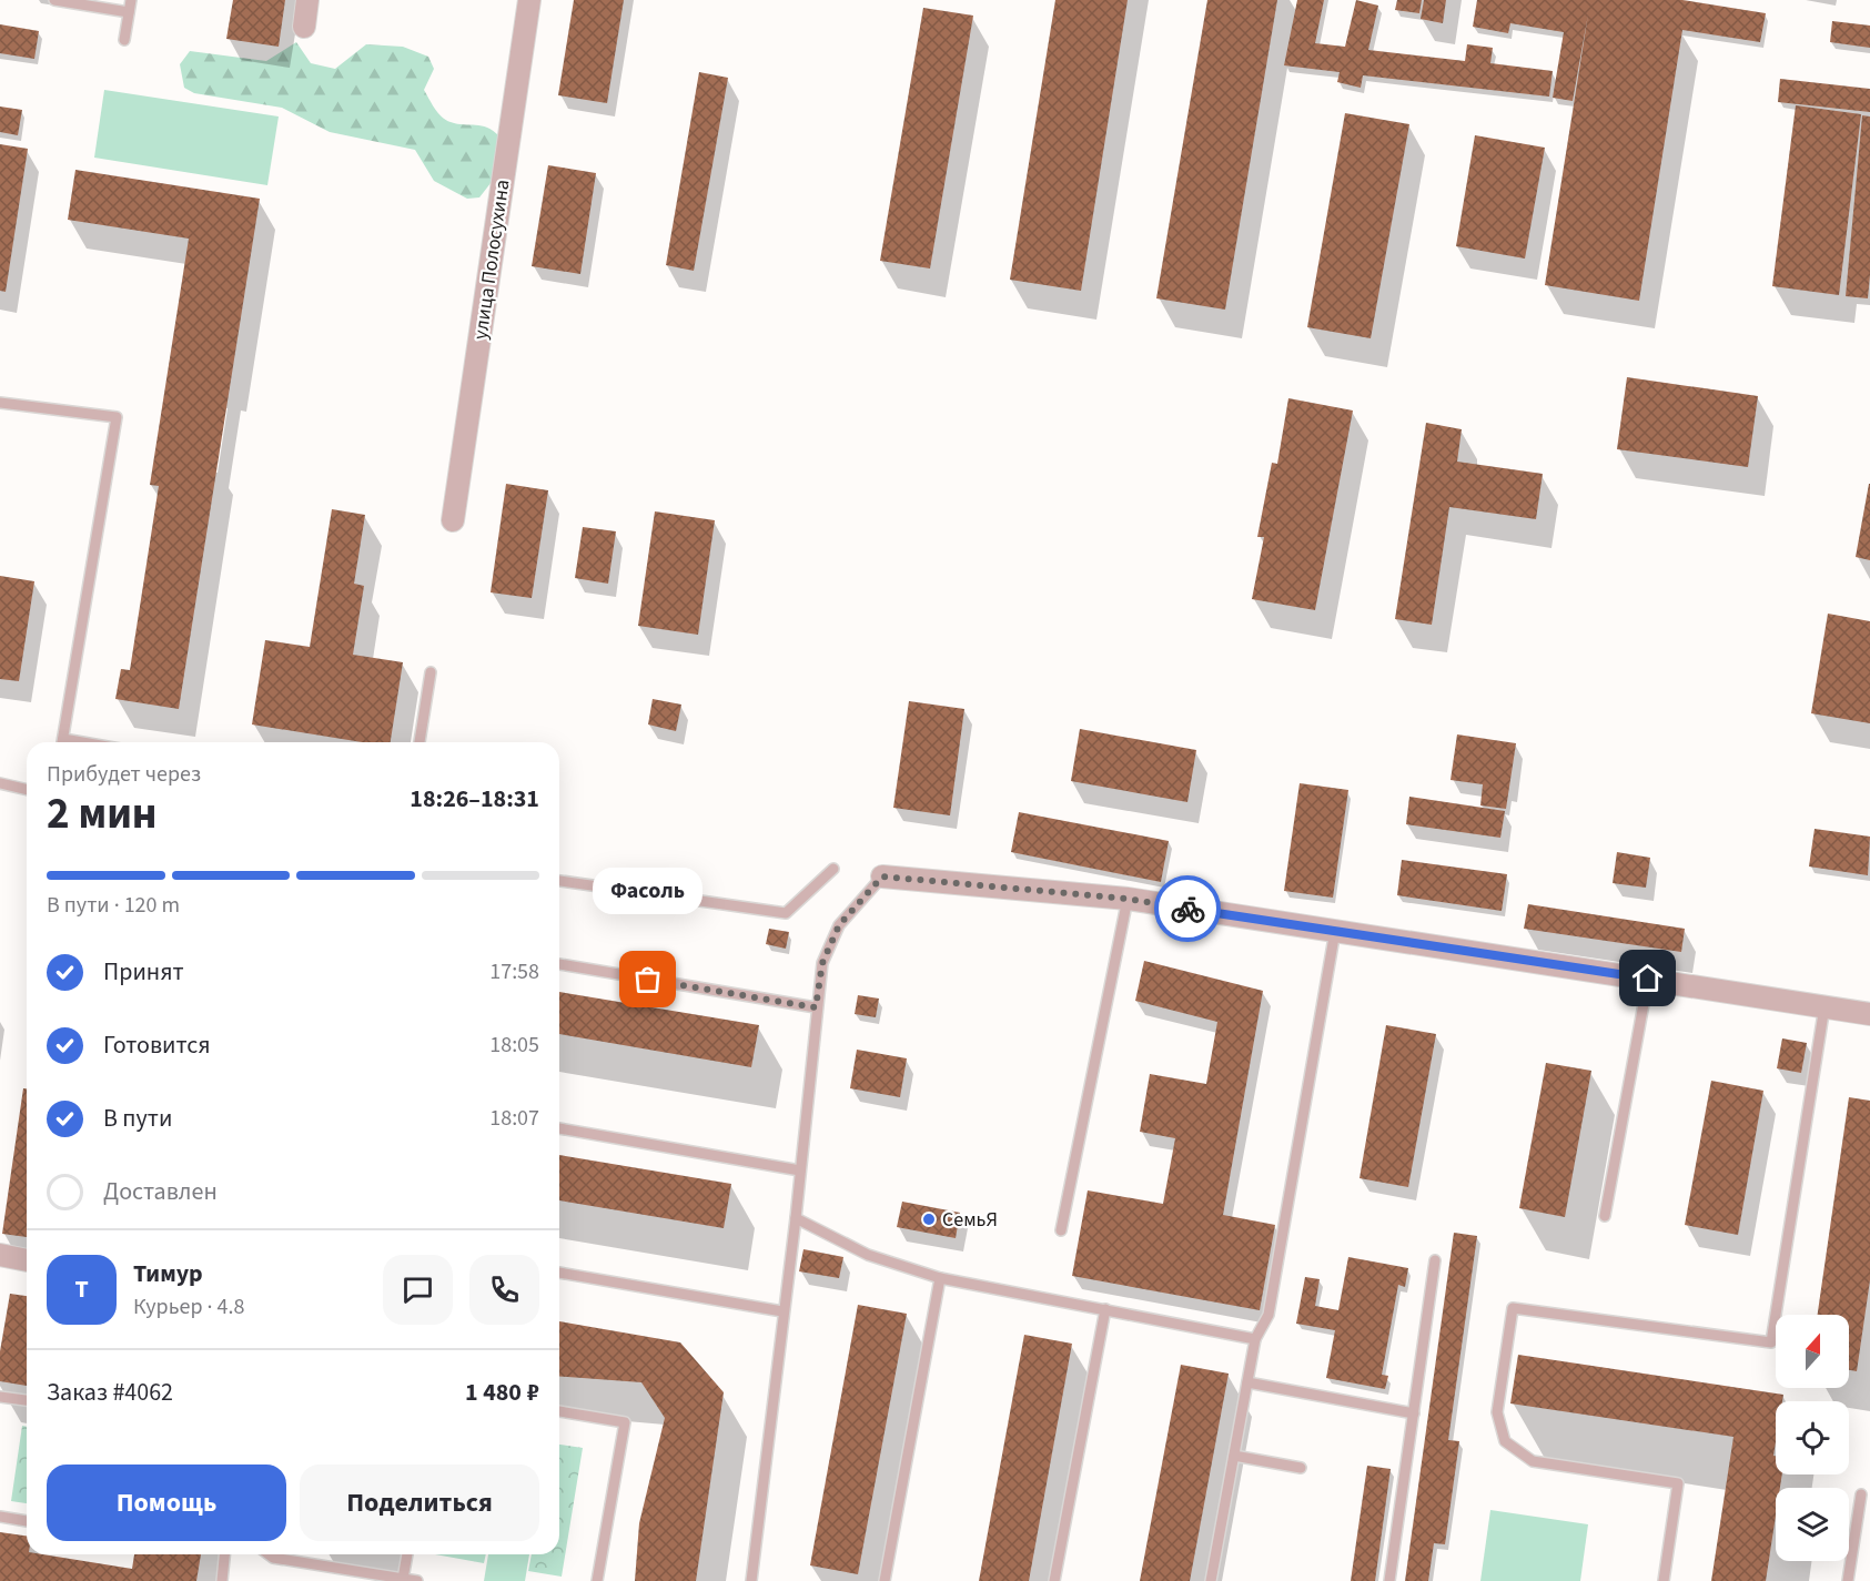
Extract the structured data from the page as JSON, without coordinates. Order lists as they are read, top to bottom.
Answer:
{
  "streets": {
    "street": ["улица Полосухина"]
  },
  "places": ["Фасоль", "СемьЯ"],
  "north": "top",
  "page": {
    "heading": ["2 мин", "Прибудет через", "18:26–18:31"],
    "panel": [
      "Тимур",
      "Курьер · 4.8",
      "Заказ #4062",
      "1 480 ₽"
    ],
    "bar": "В пути · 120 m",
    "bubble": "Фасоль",
    "list": [
      ["Принят", "17:58"],
      ["Готовится", "18:05"],
      ["В пути", "18:07"],
      "Доставлен"
    ],
    "round": "Т",
    "buttons": ["Помощь", "Поделиться"]
  }
}
